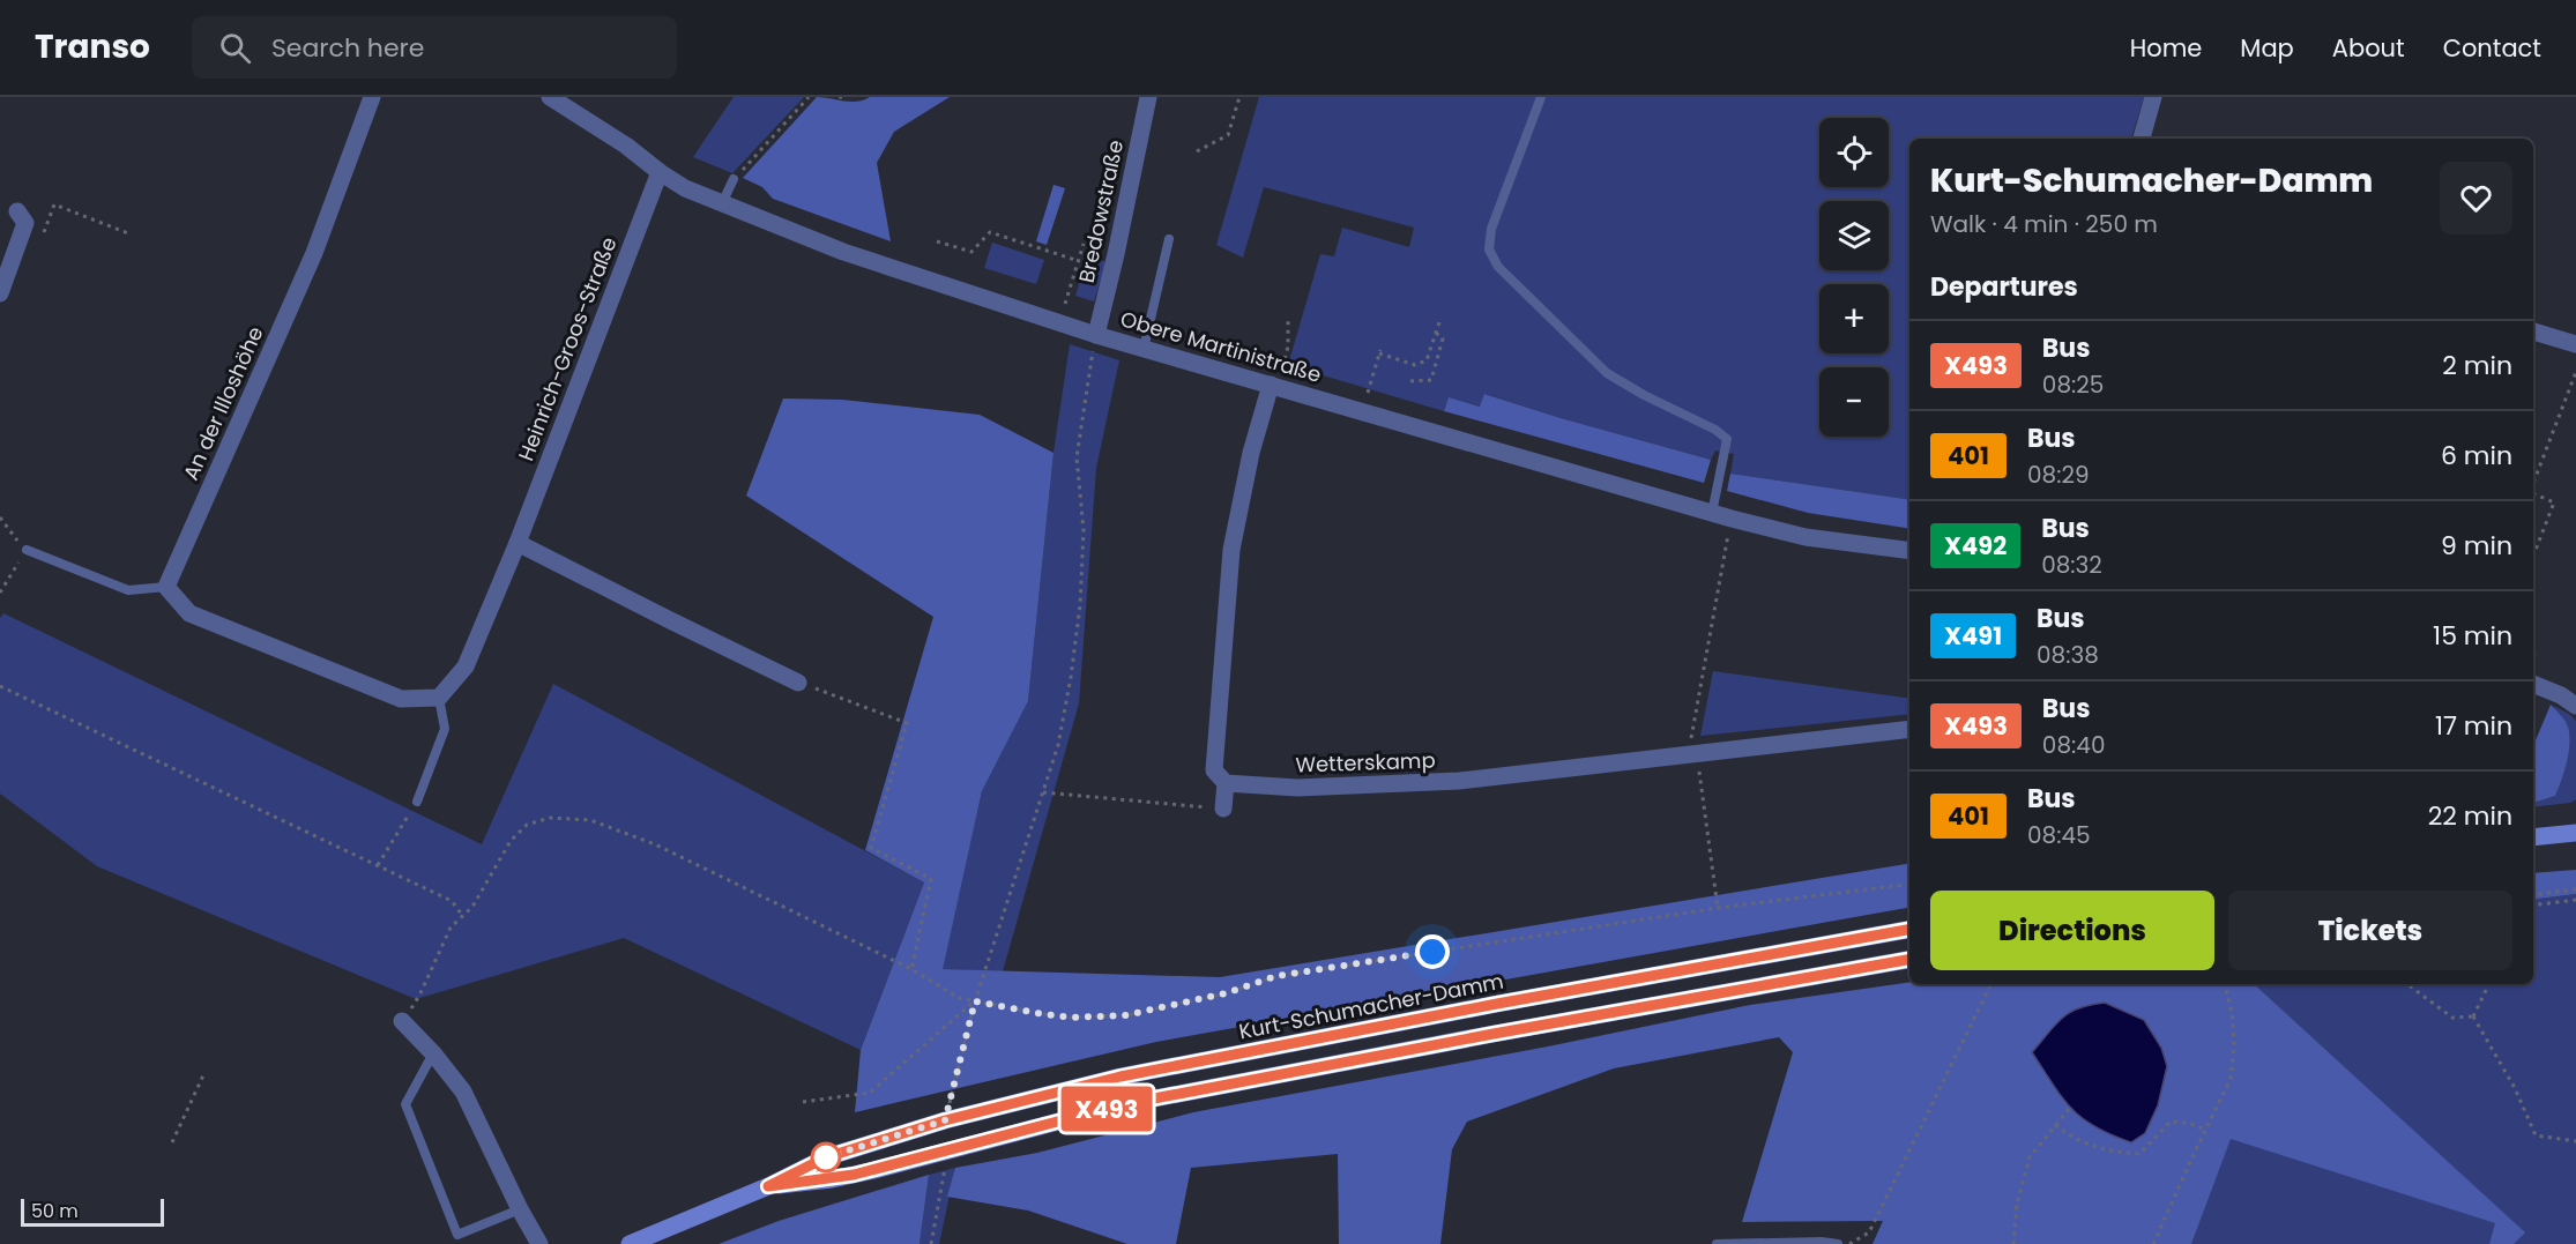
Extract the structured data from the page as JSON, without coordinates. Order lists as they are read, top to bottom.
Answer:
{
  "streets": {
    "main road": ["Kurt-Schumacher-Damm"],
    "street": [
      "Bredowstraße",
      "Obere Martinistraße",
      "Heinrich-Groos-Straße",
      "An der Illoshöhe",
      "Wetterskamp"
    ]
  },
  "crossings": [
    ["Bredowstraße", "Obere Martinistraße"],
    ["Obere Martinistraße", "Heinrich-Groos-Straße"]
  ],
  "lines": ["bus line X493"],
  "scale_bar": "50 m",
  "page": {
    "header": "Transo",
    "search": "Search here",
    "nav": [
      "Home",
      "Map",
      "About",
      "Contact"
    ],
    "on_map": "X493",
    "map_buttons": ["+", "−"],
    "heading": [
      ["Kurt-Schumacher-Damm", "Walk · 4 min · 250 m"],
      "Departures"
    ],
    "list": [
      {
        "mark": "X493",
        "name": "Bus",
        "note": "08:25",
        "value": "2 min"
      },
      {
        "mark": "401",
        "name": "Bus",
        "note": "08:29",
        "value": "6 min"
      },
      {
        "mark": "X492",
        "name": "Bus",
        "note": "08:32",
        "value": "9 min"
      },
      {
        "mark": "X491",
        "name": "Bus",
        "note": "08:38",
        "value": "15 min"
      },
      {
        "mark": "X493",
        "name": "Bus",
        "note": "08:40",
        "value": "17 min"
      },
      {
        "mark": "401",
        "name": "Bus",
        "note": "08:45",
        "value": "22 min"
      }
    ],
    "buttons": ["Directions", "Tickets"],
    "scale": "50 m"
  }
}
